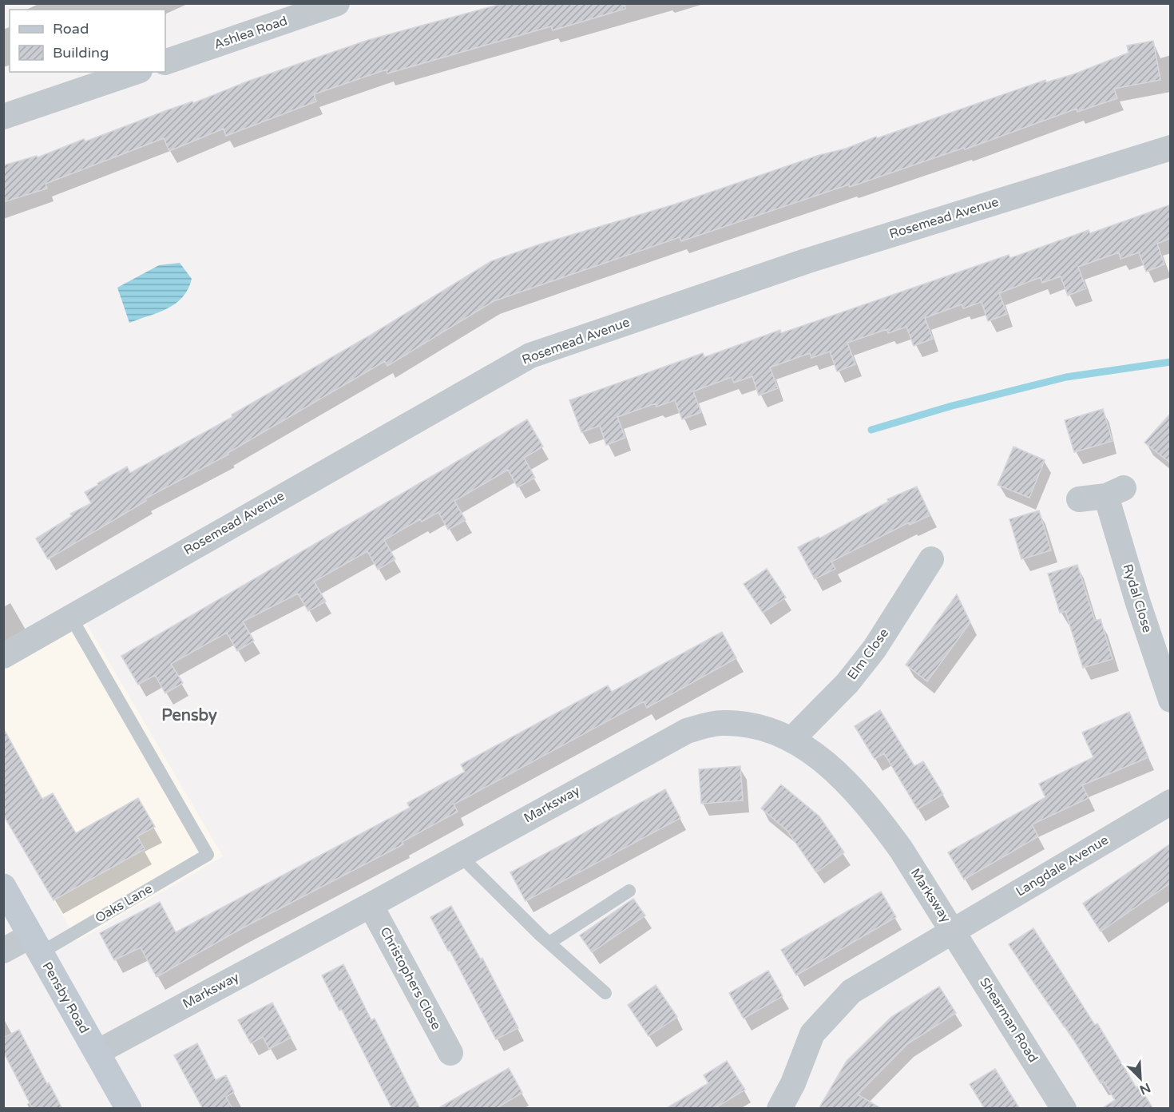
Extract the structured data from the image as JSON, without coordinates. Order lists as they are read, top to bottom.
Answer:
{
  "streets": {
    "main road": ["Pensby Road"],
    "street": [
      "Ashlea Road",
      "Rosemead Avenue",
      "Rydal Close",
      "Elm Close",
      "Marksway",
      "Langdale Avenue",
      "Christophers Close",
      "Shearman Road"
    ],
    "lane": ["Oaks Lane"]
  },
  "crossings": [
    ["Rosemead Avenue", "Oaks Lane"],
    ["Elm Close", "Marksway"],
    ["Marksway", "Langdale Avenue"],
    ["Marksway", "Christophers Close"],
    ["Marksway", "Pensby Road"],
    ["Marksway", "Shearman Road"],
    ["Langdale Avenue", "Shearman Road"],
    ["Oaks Lane", "Pensby Road"]
  ],
  "districts": ["Pensby"],
  "legend": ["Road", "Building"],
  "north": "bottom right"
}
